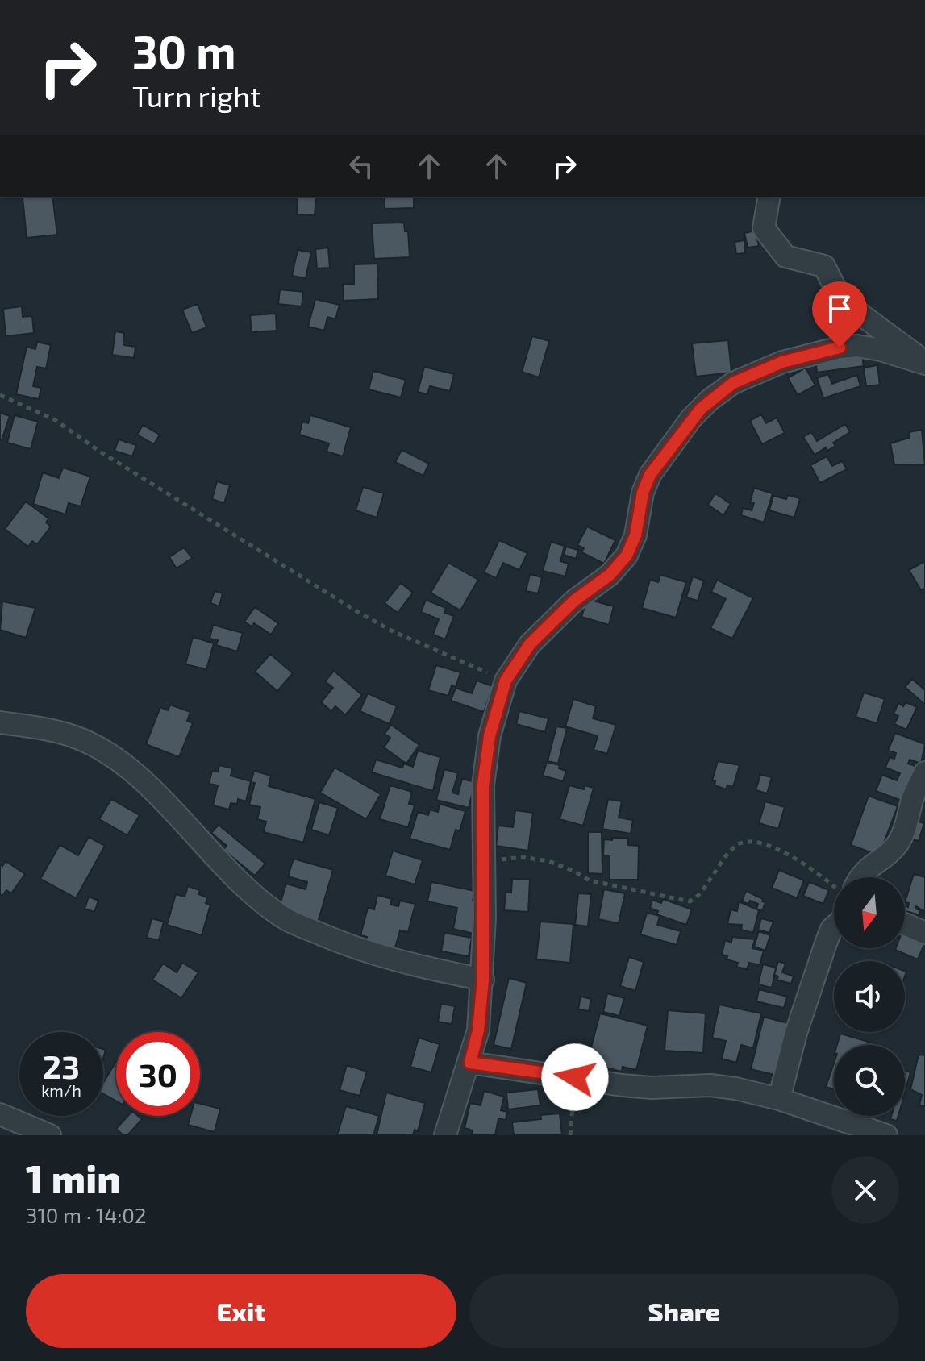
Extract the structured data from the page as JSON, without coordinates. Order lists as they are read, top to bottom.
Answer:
{
  "north": "bottom",
  "page": {
    "turn": ["30 m", "Turn right"],
    "speed": "23 km/h",
    "limit": "30",
    "heading": ["1 min", "310 m · 14:02"],
    "buttons": ["Exit", "Share"]
  }
}
